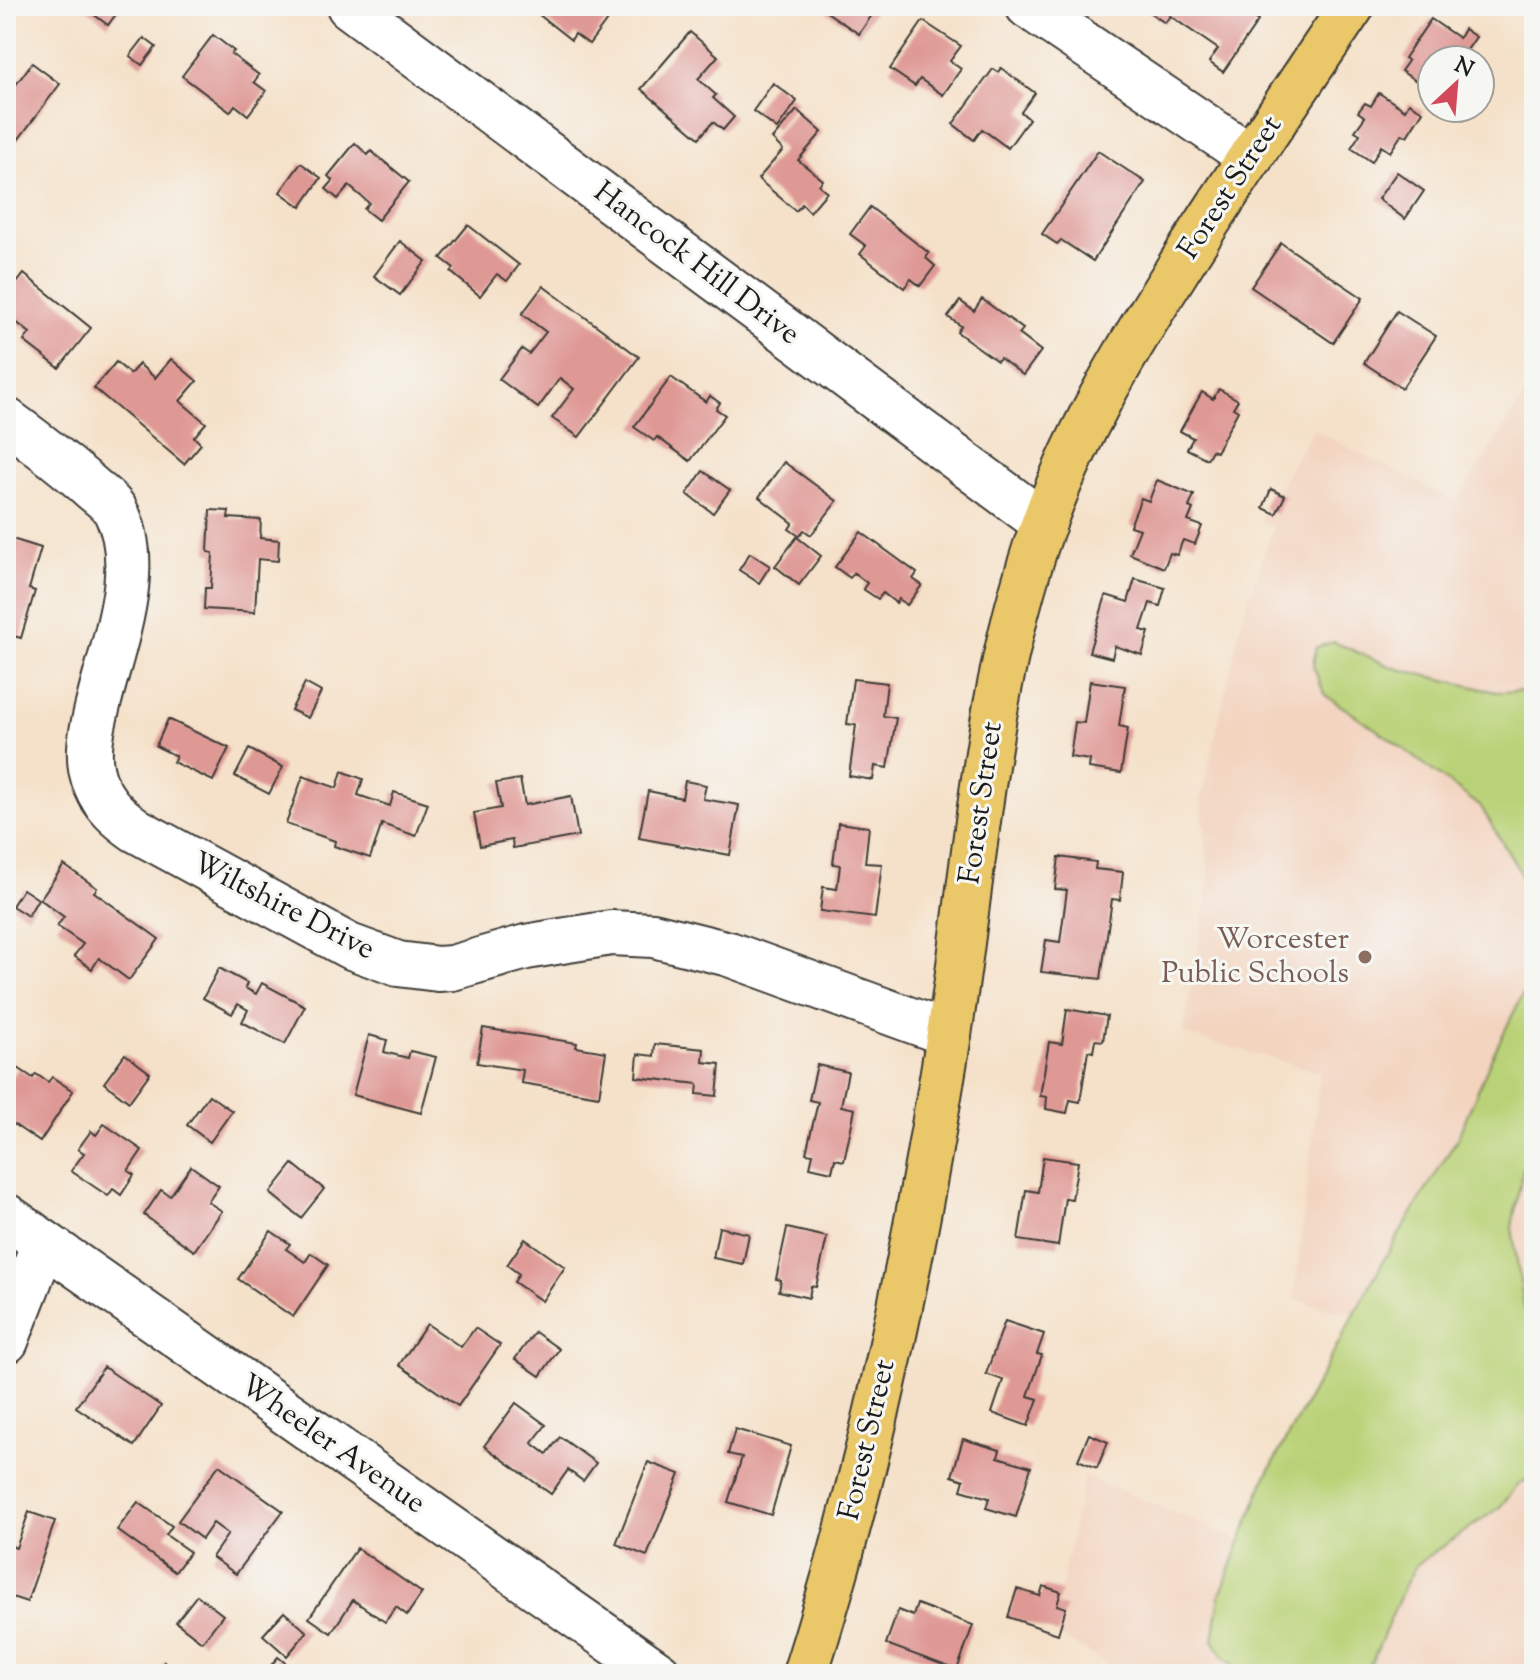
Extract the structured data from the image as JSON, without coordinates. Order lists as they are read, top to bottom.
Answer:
{
  "streets": {
    "main road": ["Forest Street"],
    "street": ["Hancock Hill Drive", "Wiltshire Drive", "Wheeler Avenue"]
  },
  "crossings": [
    ["Forest Street", "Hancock Hill Drive"],
    ["Forest Street", "Wiltshire Drive"]
  ],
  "places": ["Worcester Public Schools"],
  "north": "top right"
}
